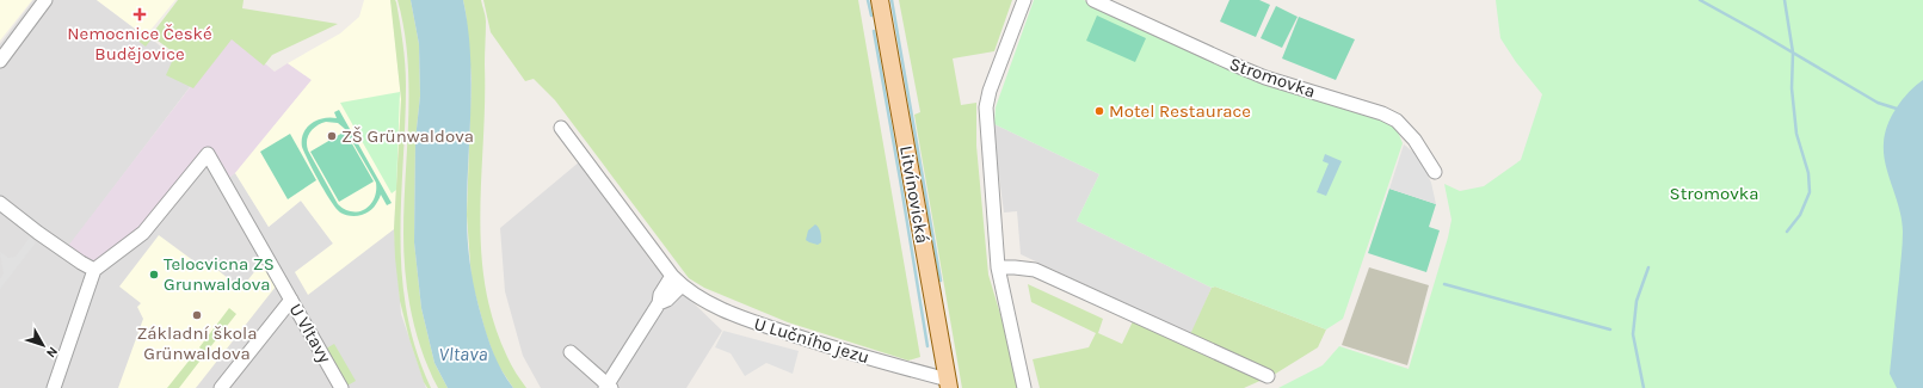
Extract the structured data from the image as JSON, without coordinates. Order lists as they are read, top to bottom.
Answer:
{
  "streets": {
    "main road": ["Litvínovická"],
    "street": ["Stromovka", "U Vltavy", "U Lučního jezu"]
  },
  "crossings": [
    ["Litvínovická", "U Lučního jezu"]
  ],
  "water": ["Vltava"],
  "parks": ["Stromovka"],
  "places": {
    "health": ["Nemocnice České Budějovice"],
    "other": [
      "Motel Restaurace",
      "ZŠ Grünwaldova",
      "Telocvicna ZS Grunwaldova",
      "Základní škola Grünwaldova"
    ]
  },
  "north": "bottom right"
}
